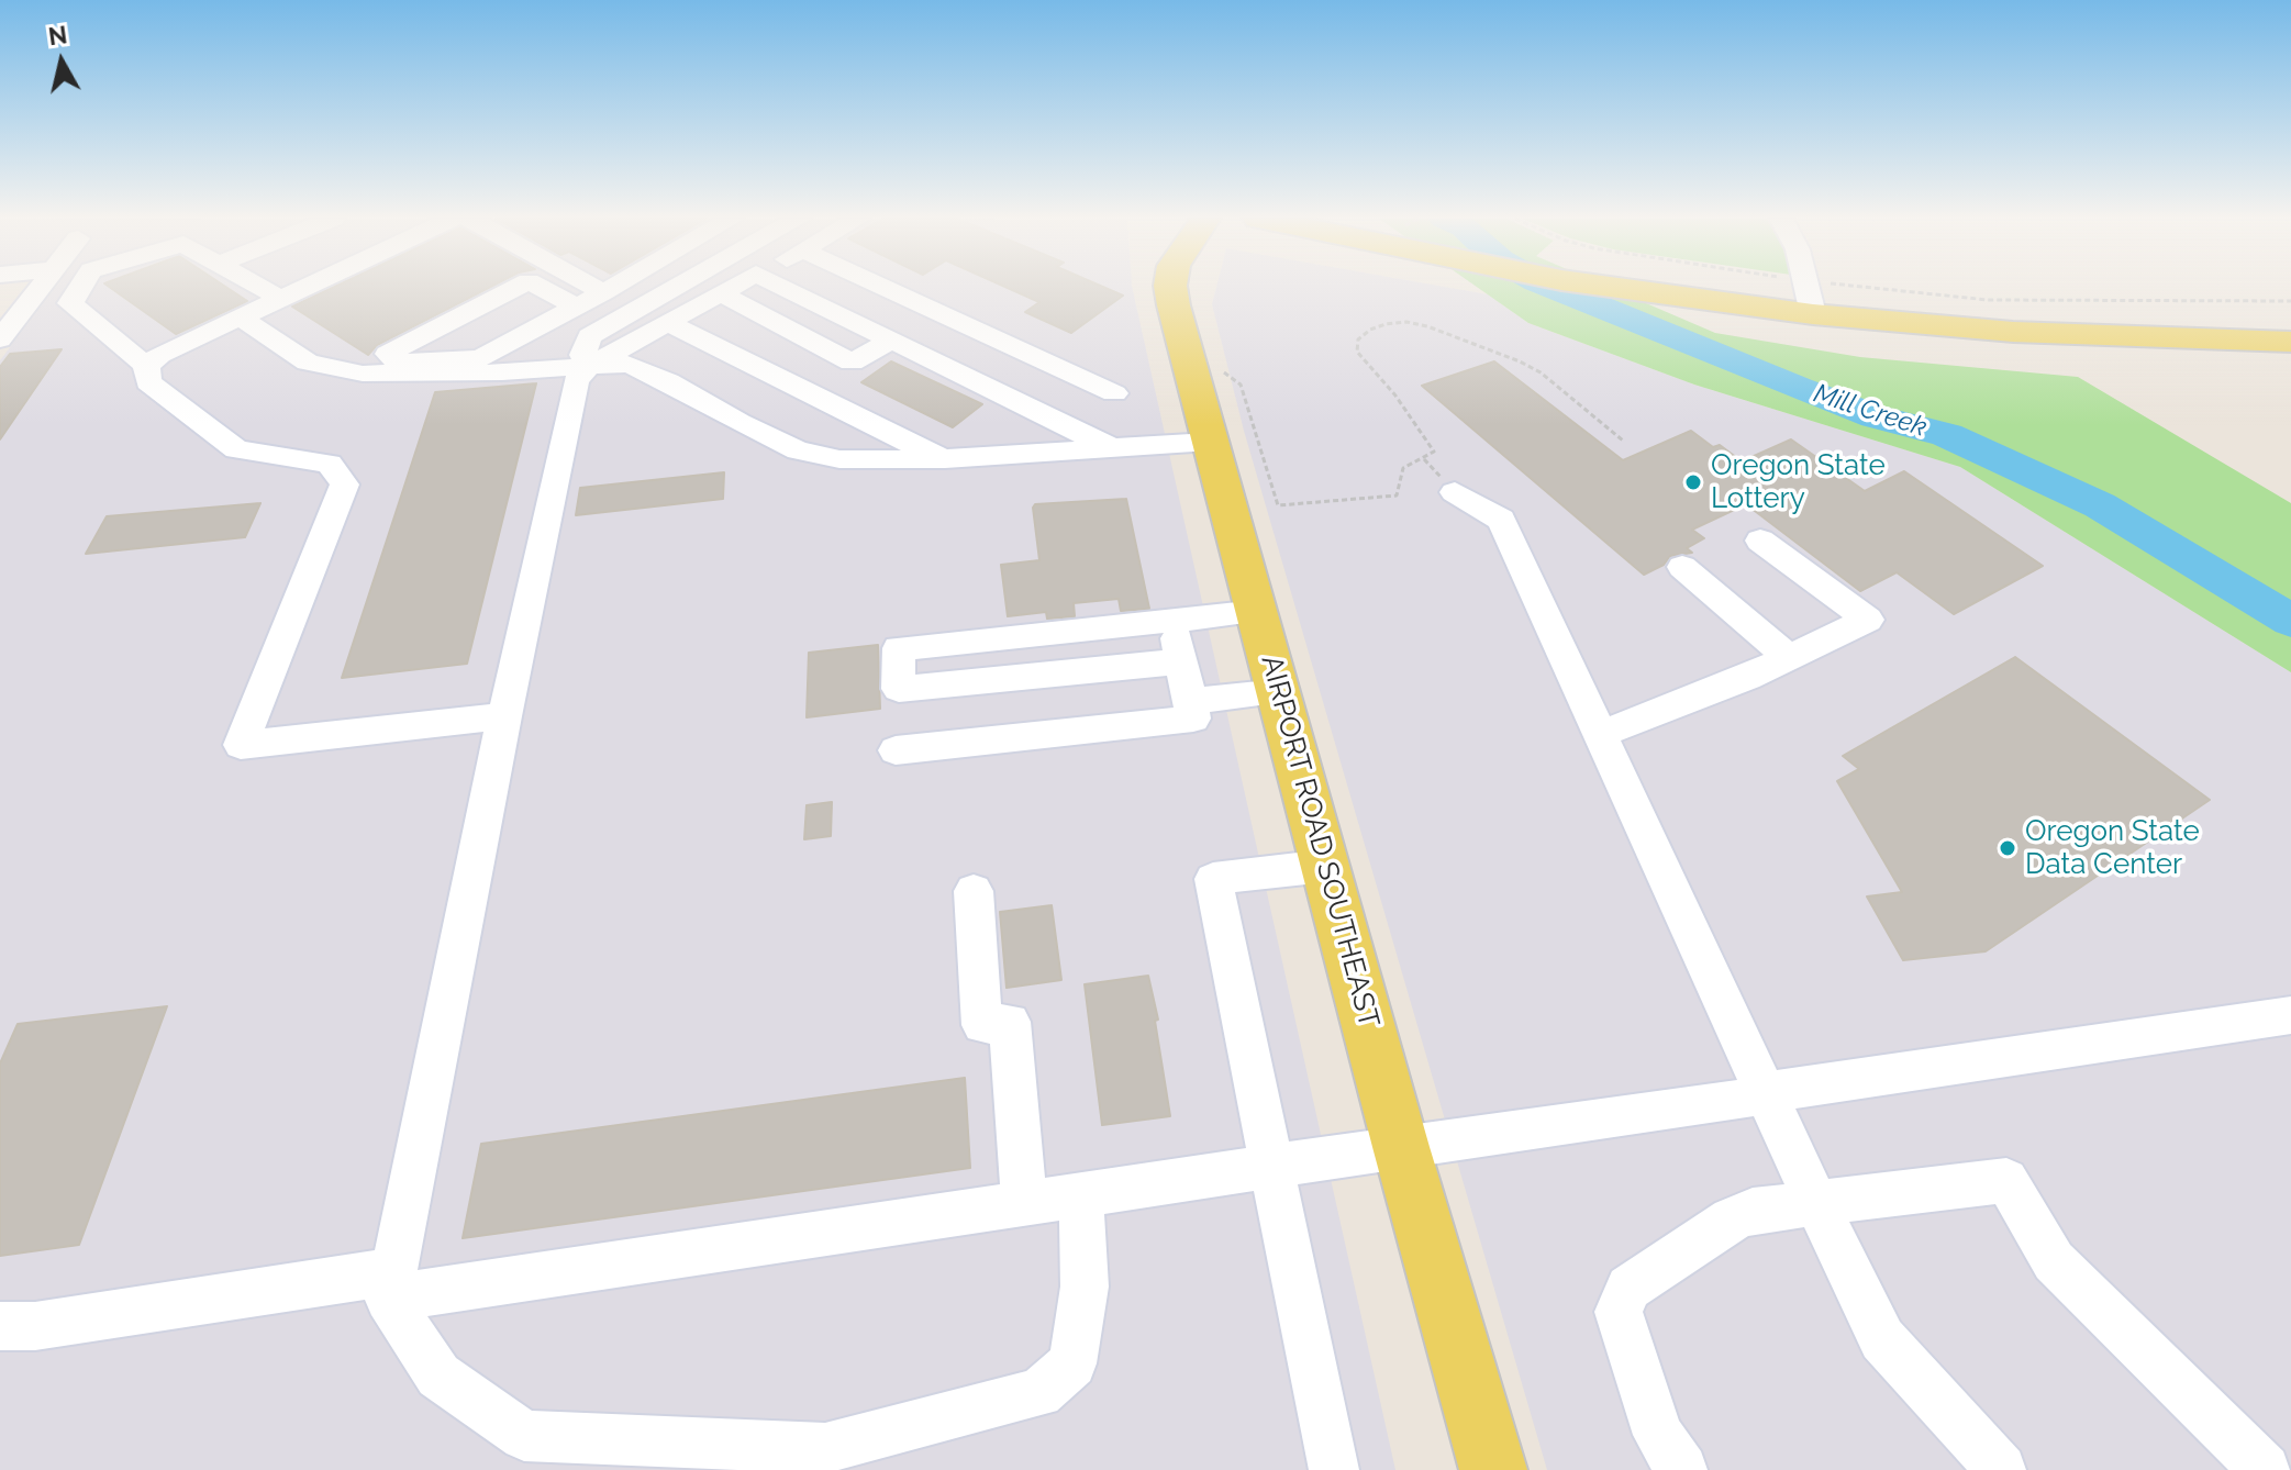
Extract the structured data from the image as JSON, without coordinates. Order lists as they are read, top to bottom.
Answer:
{
  "streets": {
    "main road": ["AIRPORT ROAD SOUTHEAST"]
  },
  "water": ["Mill Creek"],
  "places": ["Oregon State Lottery", "Oregon State Data Center"],
  "north": "top"
}
